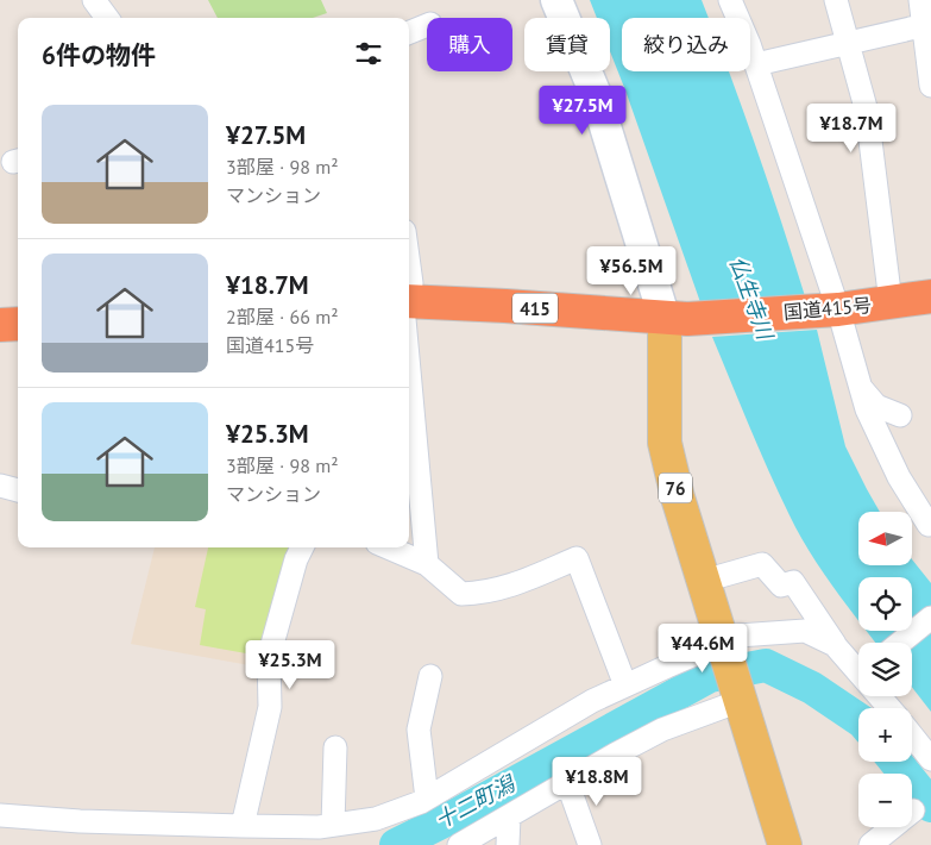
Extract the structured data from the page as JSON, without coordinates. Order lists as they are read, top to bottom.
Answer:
{
  "streets": {
    "highway": ["415", "国道415号"],
    "main road": ["76"]
  },
  "crossings": [
    ["国道415号", "76"]
  ],
  "water": ["仏生寺川", "十二町潟"],
  "north": "left",
  "page": {
    "chip": ["購入", "賃貸", "絞り込み"],
    "heading": "6件の物件",
    "price": [
      "¥27.5M",
      "¥18.7M",
      "¥56.5M",
      "¥44.6M",
      "¥25.3M",
      "¥18.8M"
    ],
    "list": [
      {
        "name": "¥27.5M",
        "note": "3部屋 · 98 m² · マンション"
      },
      {
        "name": "¥18.7M",
        "note": "2部屋 · 66 m² · 国道415号"
      },
      {
        "name": "¥25.3M",
        "note": "3部屋 · 98 m² · マンション"
      }
    ],
    "map_buttons": ["+", "−"]
  }
}
